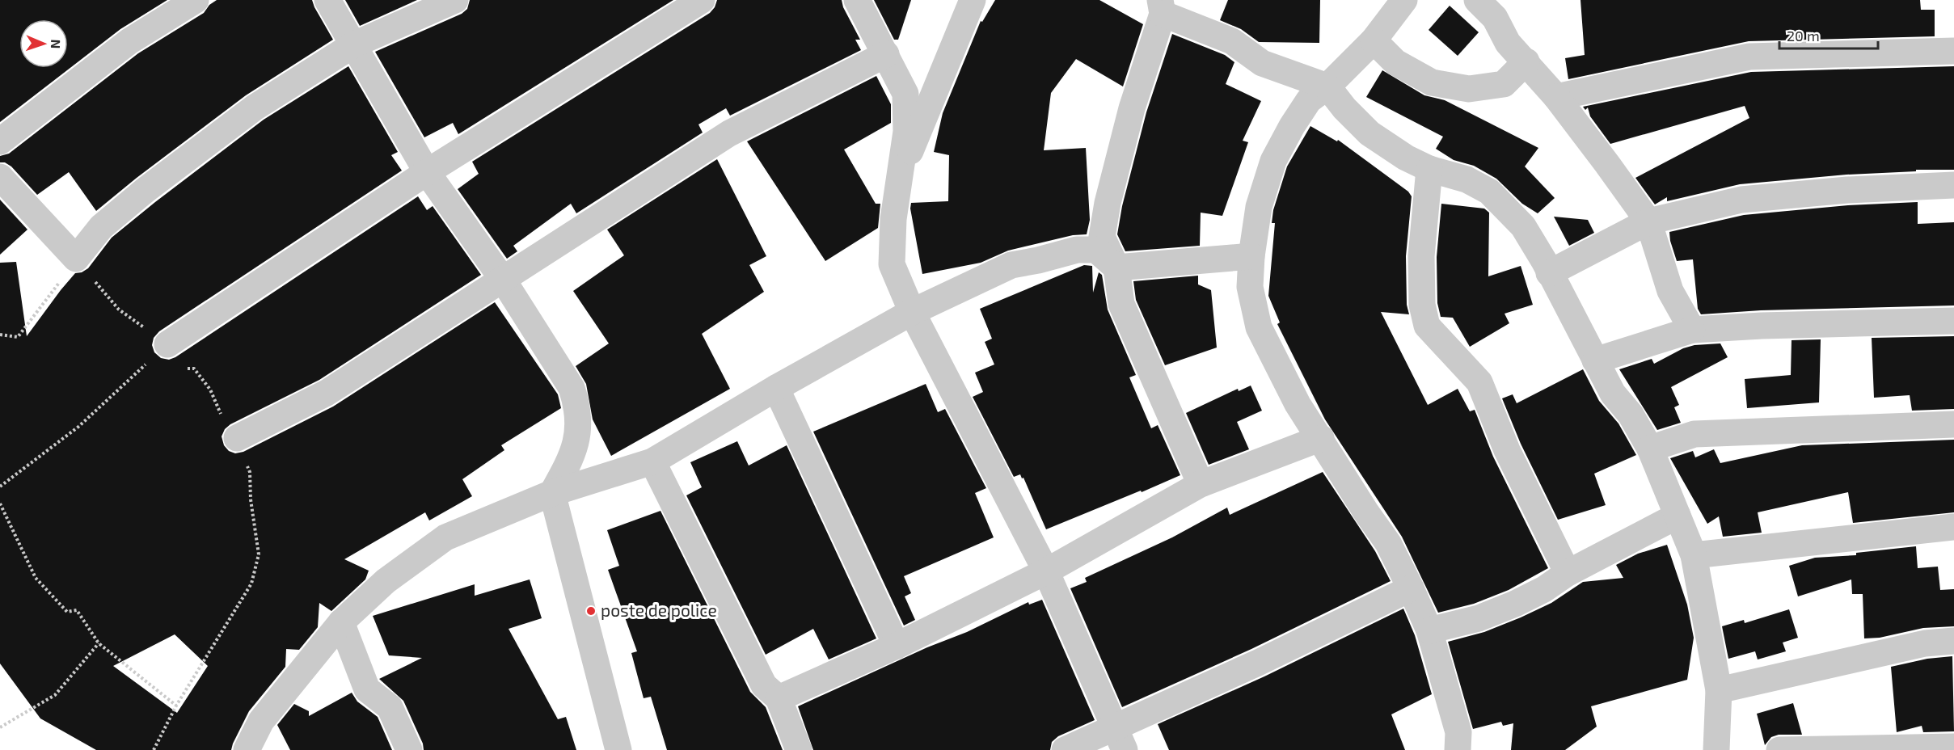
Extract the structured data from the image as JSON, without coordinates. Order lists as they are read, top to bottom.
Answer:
{
  "places": ["poste de police"],
  "scale_bar": "20 m",
  "north": "right"
}
